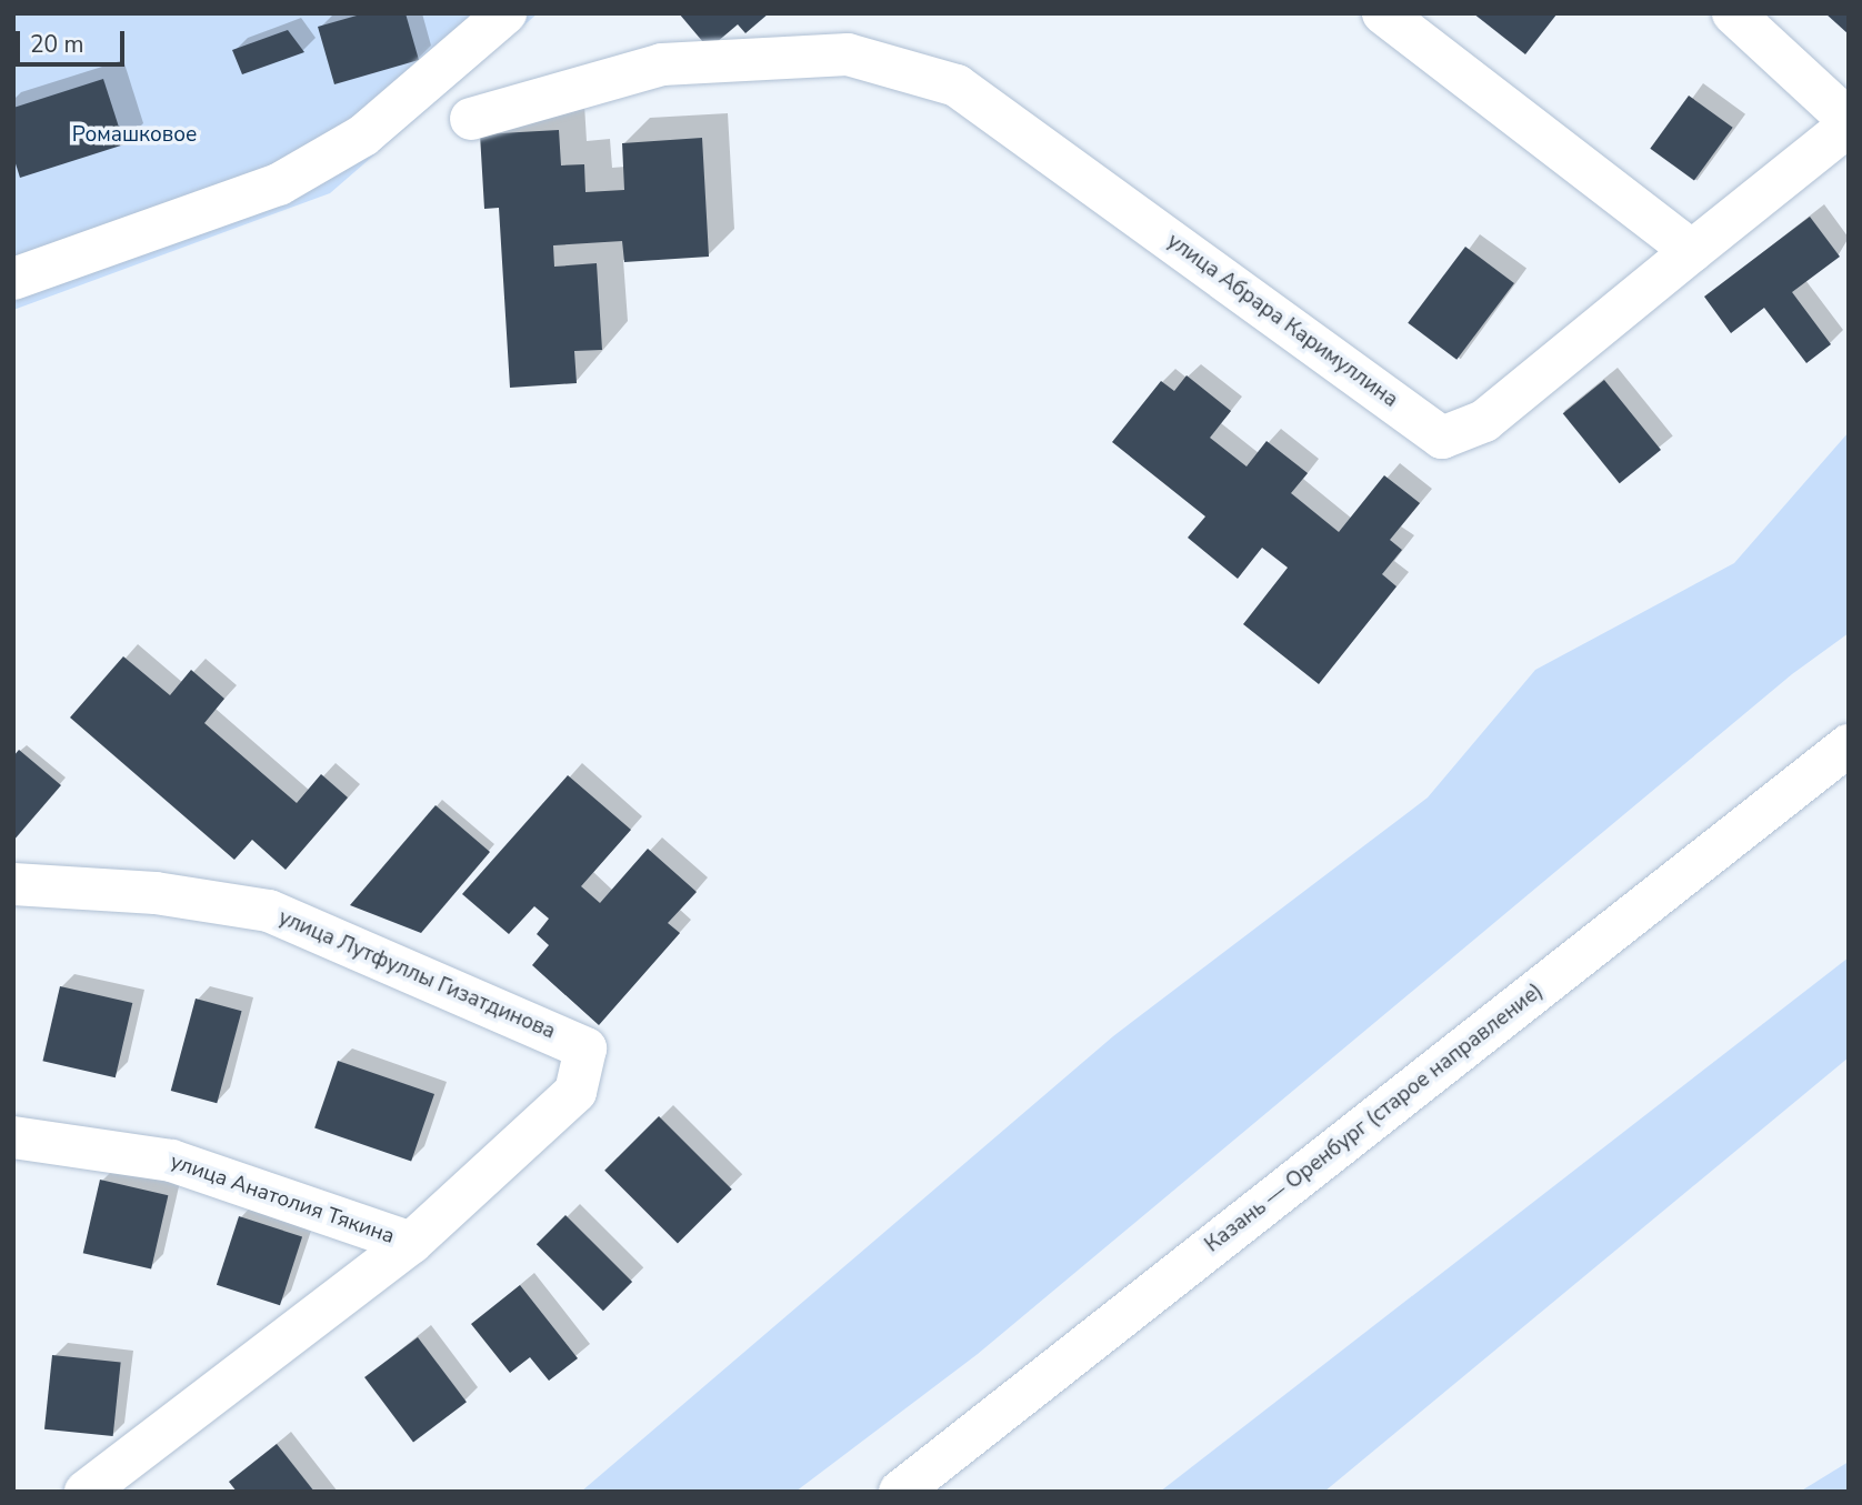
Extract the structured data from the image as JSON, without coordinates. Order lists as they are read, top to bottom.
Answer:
{
  "streets": {
    "street": [
      "улица Абрара Каримуллина",
      "улица Лутфуллы Гизатдинова",
      "Казань — Оренбург (старое направление)",
      "улица Анатолия Тякина"
    ]
  },
  "crossings": [
    ["улица Лутфуллы Гизатдинова", "улица Анатолия Тякина"]
  ],
  "parks": ["Ромашковое"],
  "scale_bar": "20 m"
}
